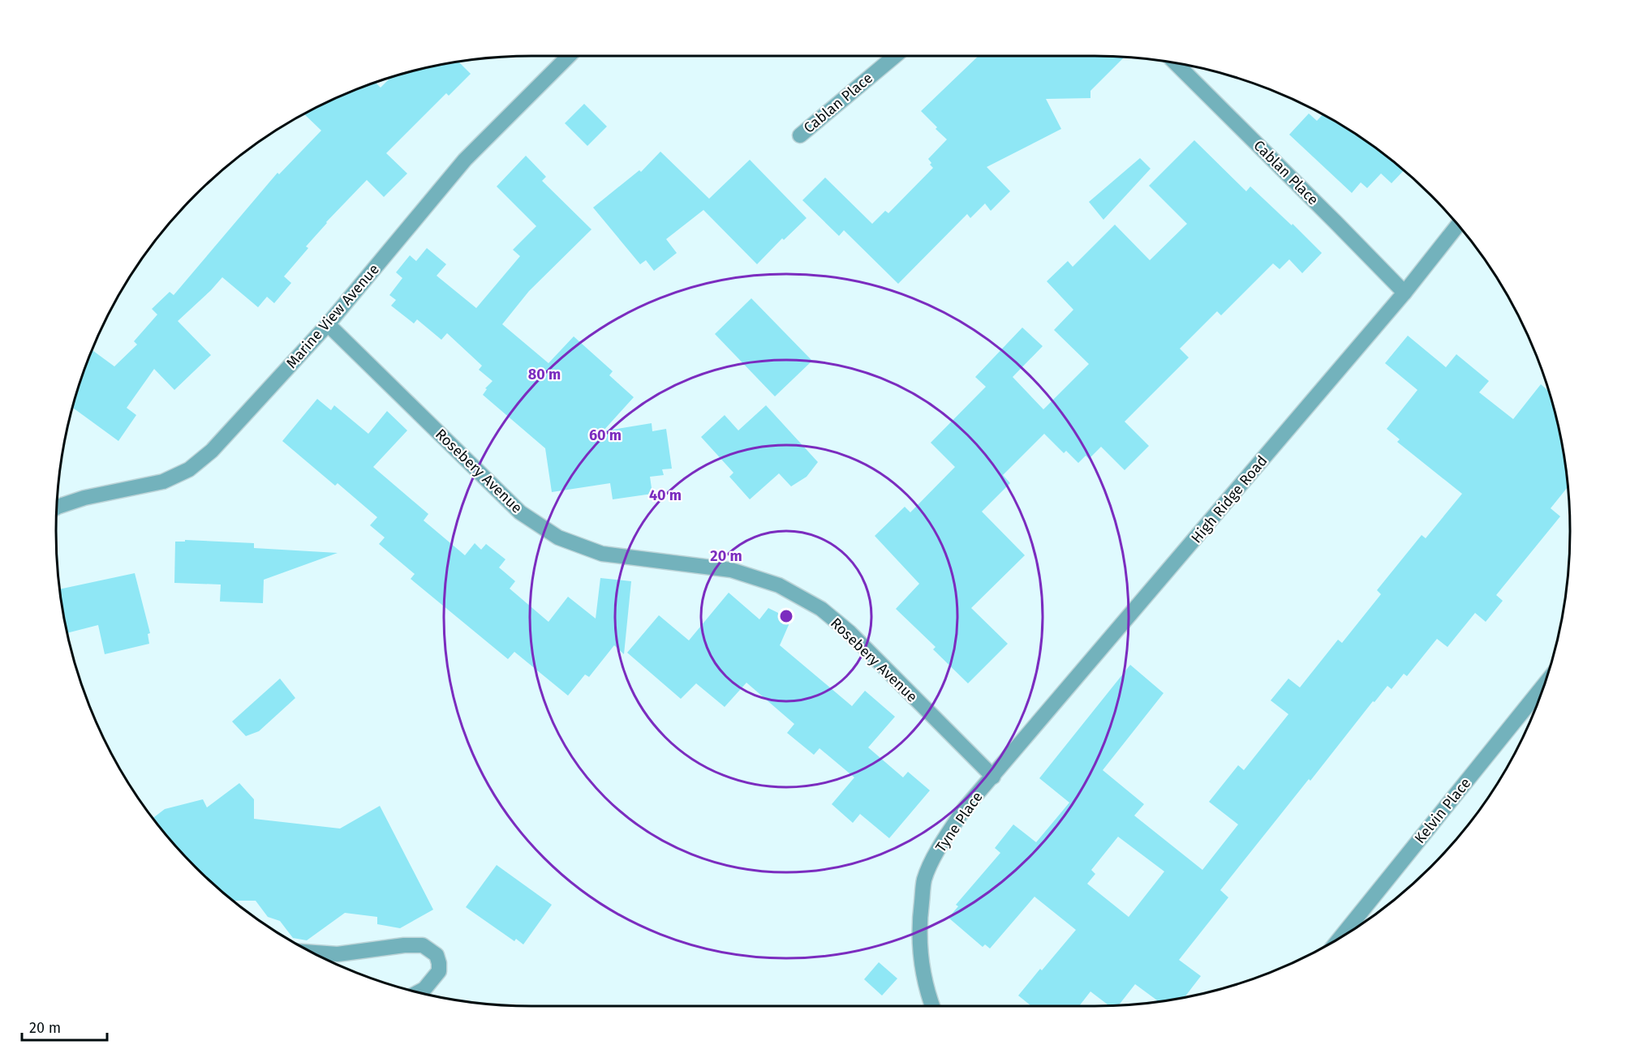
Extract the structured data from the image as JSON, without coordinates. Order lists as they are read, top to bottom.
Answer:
{
  "streets": {
    "street": [
      "Cablan Place",
      "Marine View Avenue",
      "Rosebery Avenue",
      "High Ridge Road",
      "Kelvin Place",
      "Tyne Place"
    ]
  },
  "crossings": [
    ["Cablan Place", "High Ridge Road"],
    ["Marine View Avenue", "Rosebery Avenue"],
    ["Rosebery Avenue", "High Ridge Road"],
    ["Rosebery Avenue", "Tyne Place"],
    ["High Ridge Road", "Tyne Place"]
  ],
  "scale_bar": "20 m",
  "rings": [
    "80 m",
    "60 m",
    "40 m",
    "20 m"
  ]
}
